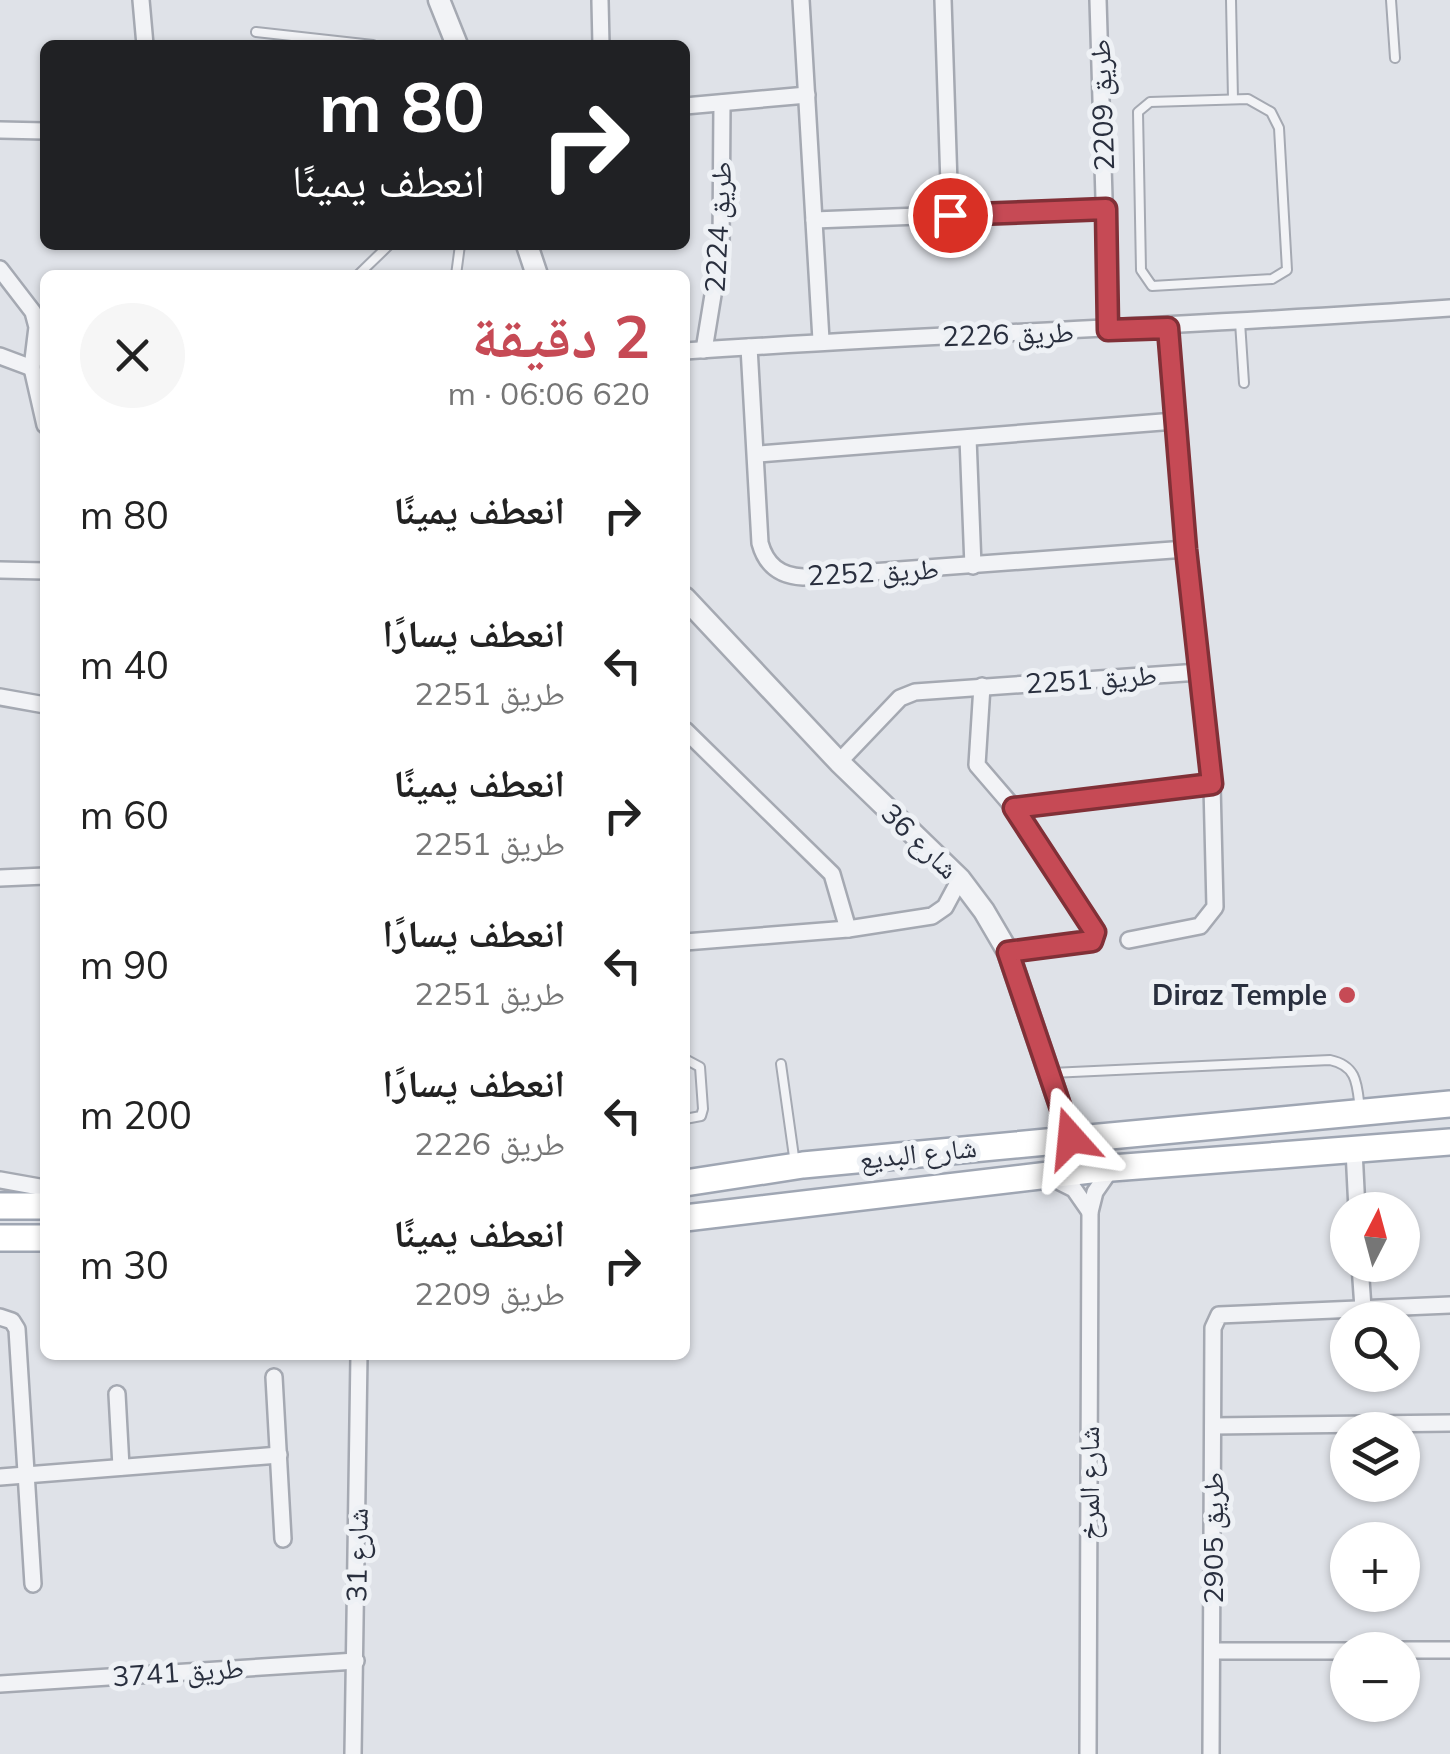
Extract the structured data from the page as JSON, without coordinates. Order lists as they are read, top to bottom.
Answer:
{
  "streets": {
    "main road": ["شارع البديع"],
    "street": [
      "طريق 2209",
      "طريق 2224",
      "طريق 2226",
      "طريق 2252",
      "طريق 2251",
      "شارع 36",
      "شارع المرخ",
      "طريق 2905",
      "شارع 31",
      "طريق 3741"
    ]
  },
  "crossings": [
    ["طريق 2209", "طريق 2226"],
    ["طريق 2224", "طريق 2226"],
    ["طريق 2226", "طريق 2252"],
    ["طريق 2251", "شارع 36"],
    ["شارع 36", "شارع البديع"],
    ["شارع البديع", "شارع المرخ"],
    ["شارع 31", "طريق 3741"]
  ],
  "places": ["Diraz Temple"],
  "north": "top",
  "page": {
    "turn": ["80 m", "انعطف يمينًا"],
    "heading": ["2 دقيقة", "620 m · 06:06"],
    "list": [
      {
        "name": "انعطف يمينًا",
        "value": "80 m"
      },
      {
        "name": "انعطف يسارًا",
        "note": "طريق 2251",
        "value": "40 m"
      },
      {
        "name": "انعطف يمينًا",
        "note": "طريق 2251",
        "value": "60 m"
      },
      {
        "name": "انعطف يسارًا",
        "note": "طريق 2251",
        "value": "90 m"
      },
      {
        "name": "انعطف يسارًا",
        "note": "طريق 2226",
        "value": "200 m"
      },
      {
        "name": "انعطف يمينًا",
        "note": "طريق 2209",
        "value": "30 m"
      }
    ],
    "map_buttons": ["+", "−"]
  }
}
